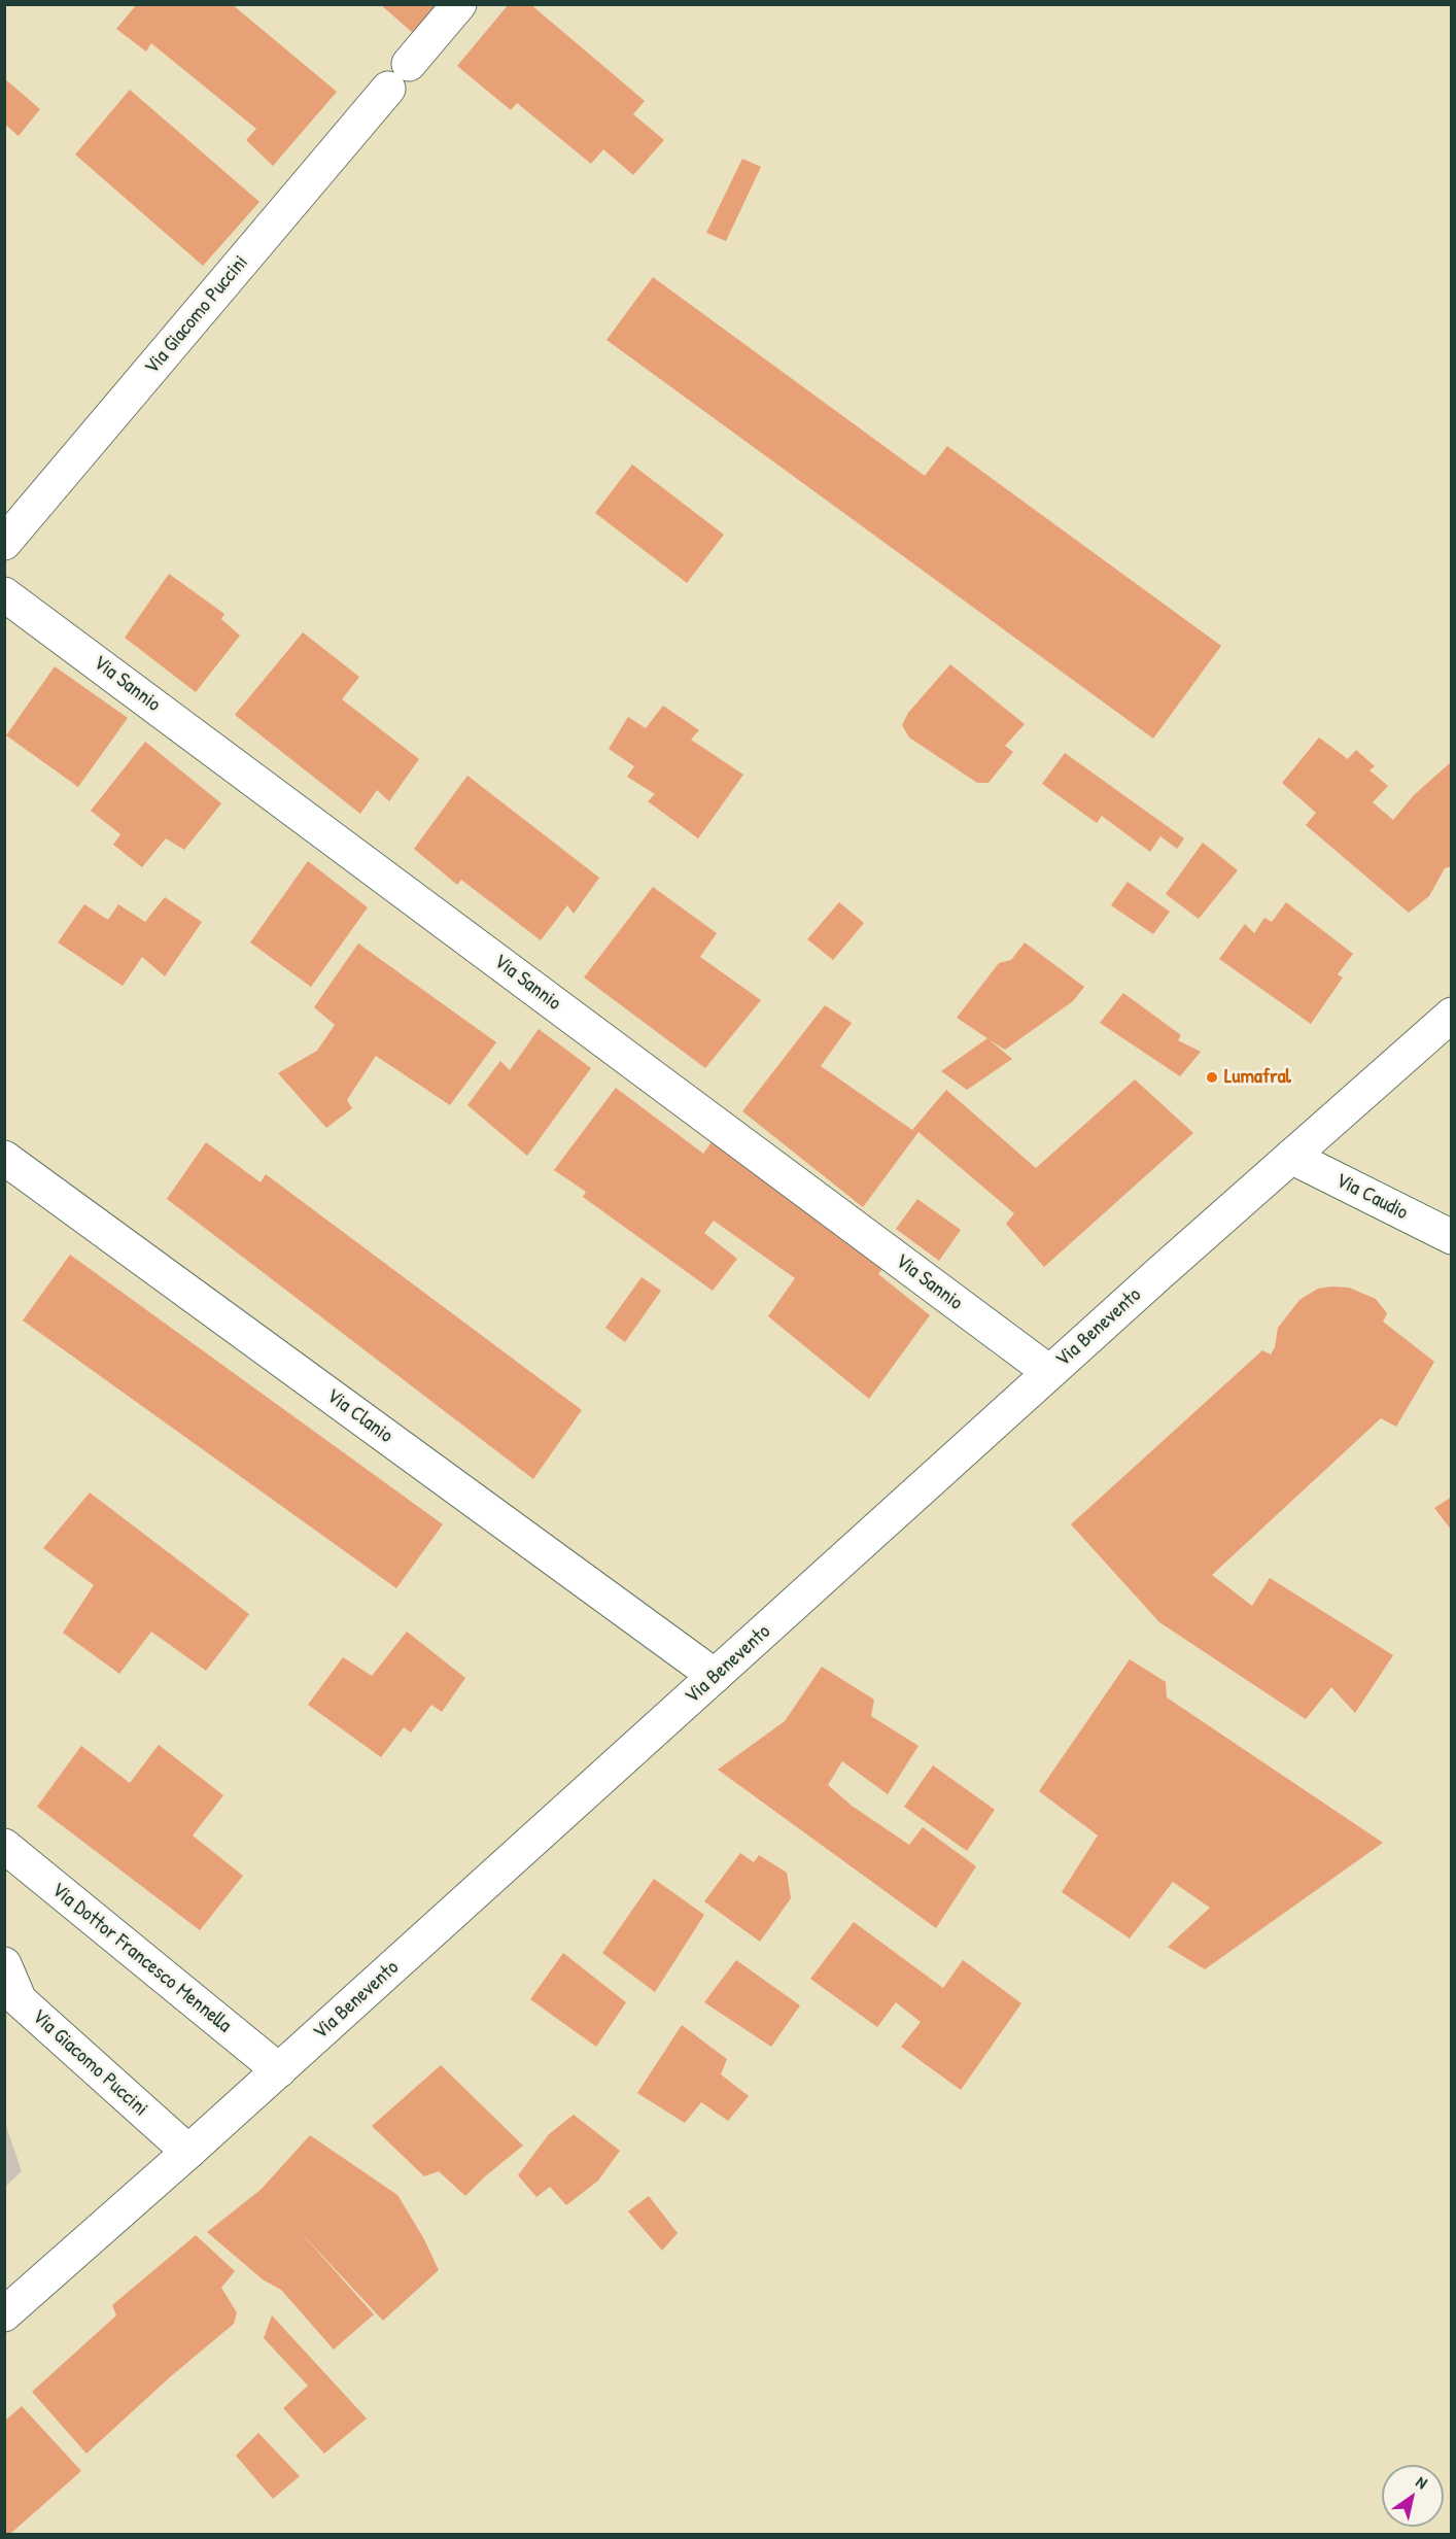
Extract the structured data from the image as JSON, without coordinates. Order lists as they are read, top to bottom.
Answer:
{
  "streets": {
    "street": [
      "Via Giacomo Puccini",
      "Via Sannio",
      "Via Caudio",
      "Via Benevento",
      "Via Clanio",
      "Via Dottor Francesco Mennella"
    ]
  },
  "crossings": [
    ["Via Giacomo Puccini", "Via Benevento"],
    ["Via Sannio", "Via Benevento"],
    ["Via Caudio", "Via Benevento"],
    ["Via Benevento", "Via Clanio"],
    ["Via Benevento", "Via Dottor Francesco Mennella"]
  ],
  "places": ["Lumafral"],
  "north": "top right"
}
